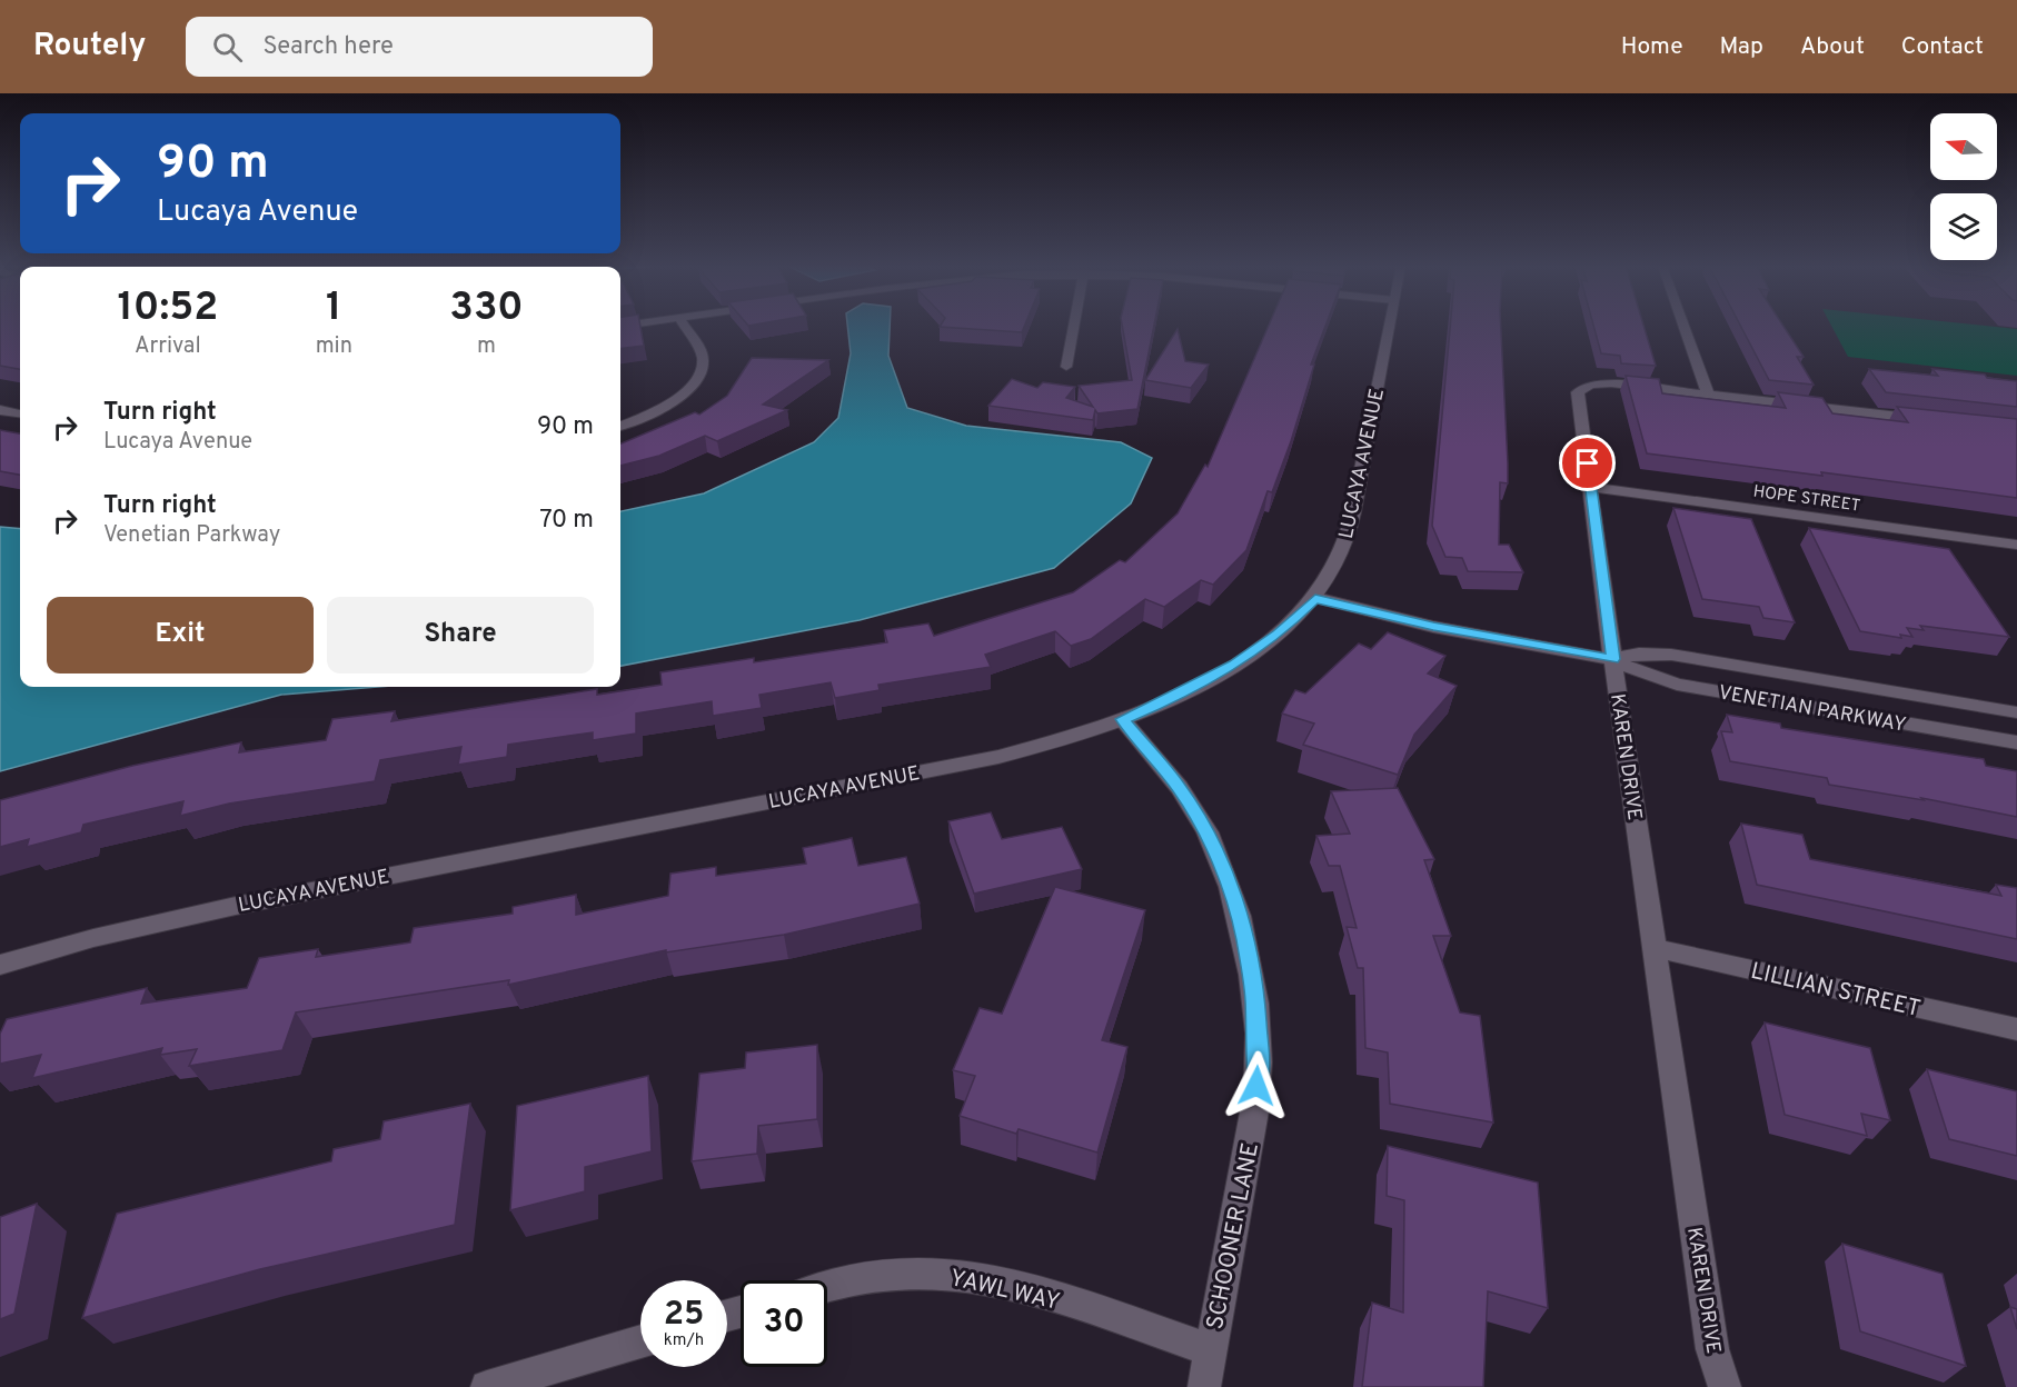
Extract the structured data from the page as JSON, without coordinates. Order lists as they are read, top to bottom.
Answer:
{
  "streets": {
    "street": [
      "LUCAYA AVENUE",
      "HOPE STREET",
      "VENETIAN PARKWAY",
      "KAREN DRIVE",
      "LILLIAN STREET",
      "SCHOONER LANE",
      "YAWL WAY"
    ]
  },
  "crossings": [
    ["LUCAYA AVENUE", "VENETIAN PARKWAY"],
    ["LUCAYA AVENUE", "SCHOONER LANE"],
    ["HOPE STREET", "KAREN DRIVE"],
    ["VENETIAN PARKWAY", "KAREN DRIVE"],
    ["KAREN DRIVE", "LILLIAN STREET"],
    ["SCHOONER LANE", "YAWL WAY"]
  ],
  "north": "left",
  "page": {
    "header": "Routely",
    "search": "Search here",
    "nav": [
      "Home",
      "Map",
      "About",
      "Contact"
    ],
    "turn": ["90 m", "Lucaya Avenue"],
    "eta": [
      "10:52",
      "Arrival",
      "1",
      "min",
      "330",
      "m"
    ],
    "list": [
      {
        "name": "Turn right",
        "note": "Lucaya Avenue",
        "value": "90 m"
      },
      {
        "name": "Turn right",
        "note": "Venetian Parkway",
        "value": "70 m"
      }
    ],
    "buttons": ["Exit", "Share"],
    "speed": "25 km/h",
    "limit": "30"
  }
}
